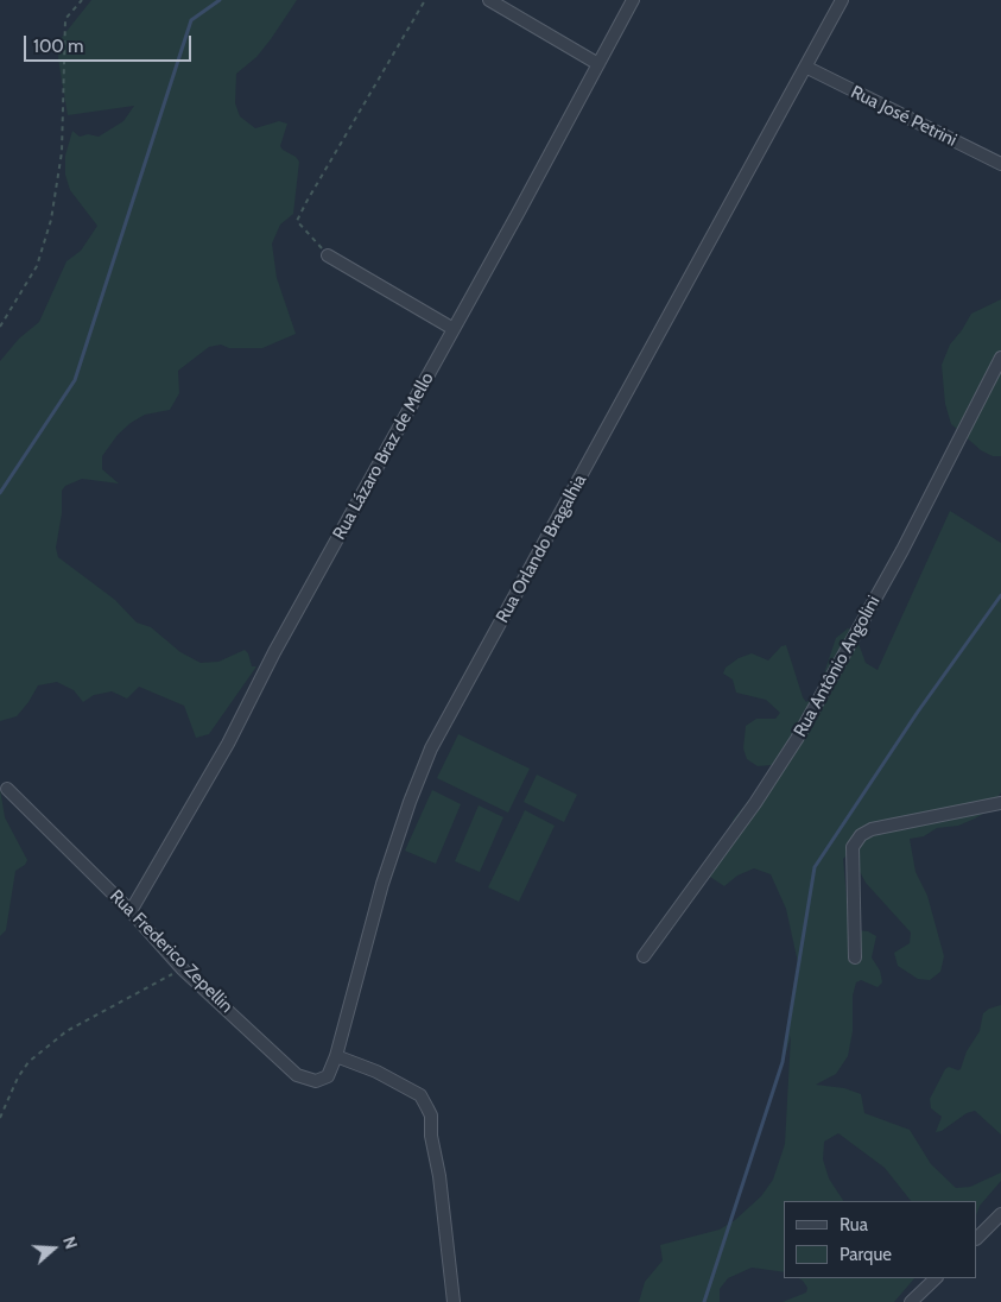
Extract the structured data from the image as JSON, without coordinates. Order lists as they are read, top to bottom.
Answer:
{
  "streets": {
    "street": [
      "Rua José Petrini",
      "Rua Lázaro Braz de Mello",
      "Rua Orlando Bragalhia",
      "Rua Antônio Angolini",
      "Rua Frederico Zepellin"
    ]
  },
  "crossings": [
    ["Rua José Petrini", "Rua Orlando Bragalhia"],
    ["Rua Lázaro Braz de Mello", "Rua Frederico Zepellin"],
    ["Rua Orlando Bragalhia", "Rua Frederico Zepellin"]
  ],
  "legend": ["Rua", "Parque"],
  "scale_bar": "100 m",
  "north": "right"
}
